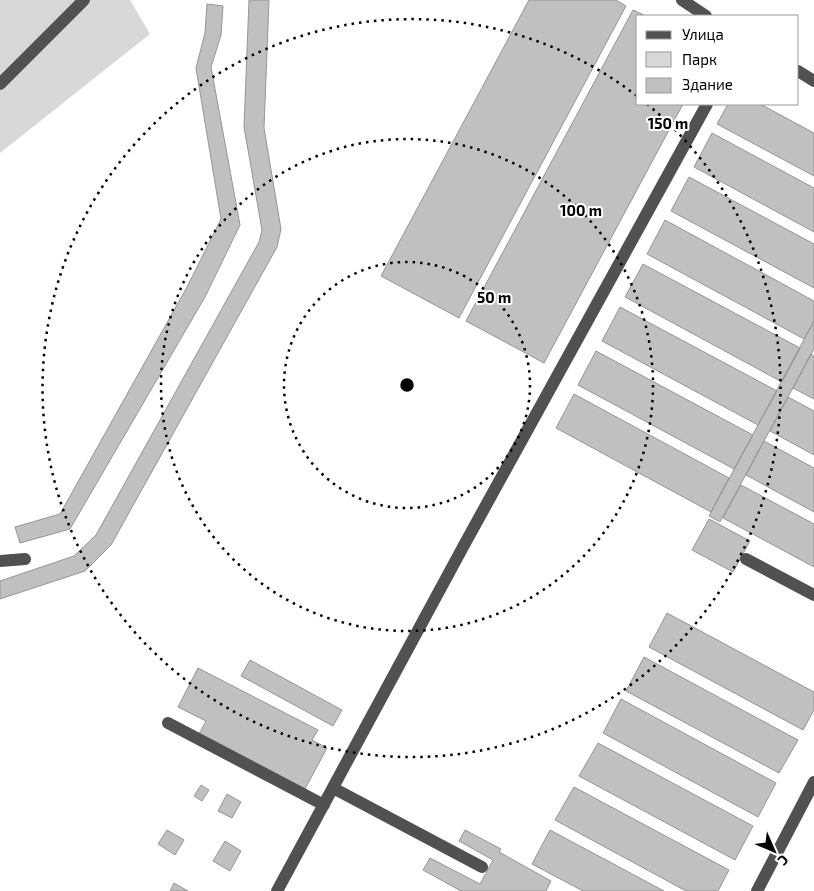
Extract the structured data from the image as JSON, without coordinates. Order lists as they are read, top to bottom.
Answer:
{
  "legend": ["Улица", "Парк", "Здание"],
  "north": "bottom right",
  "rings": ["150 m", "100 m", "50 m"]
}
